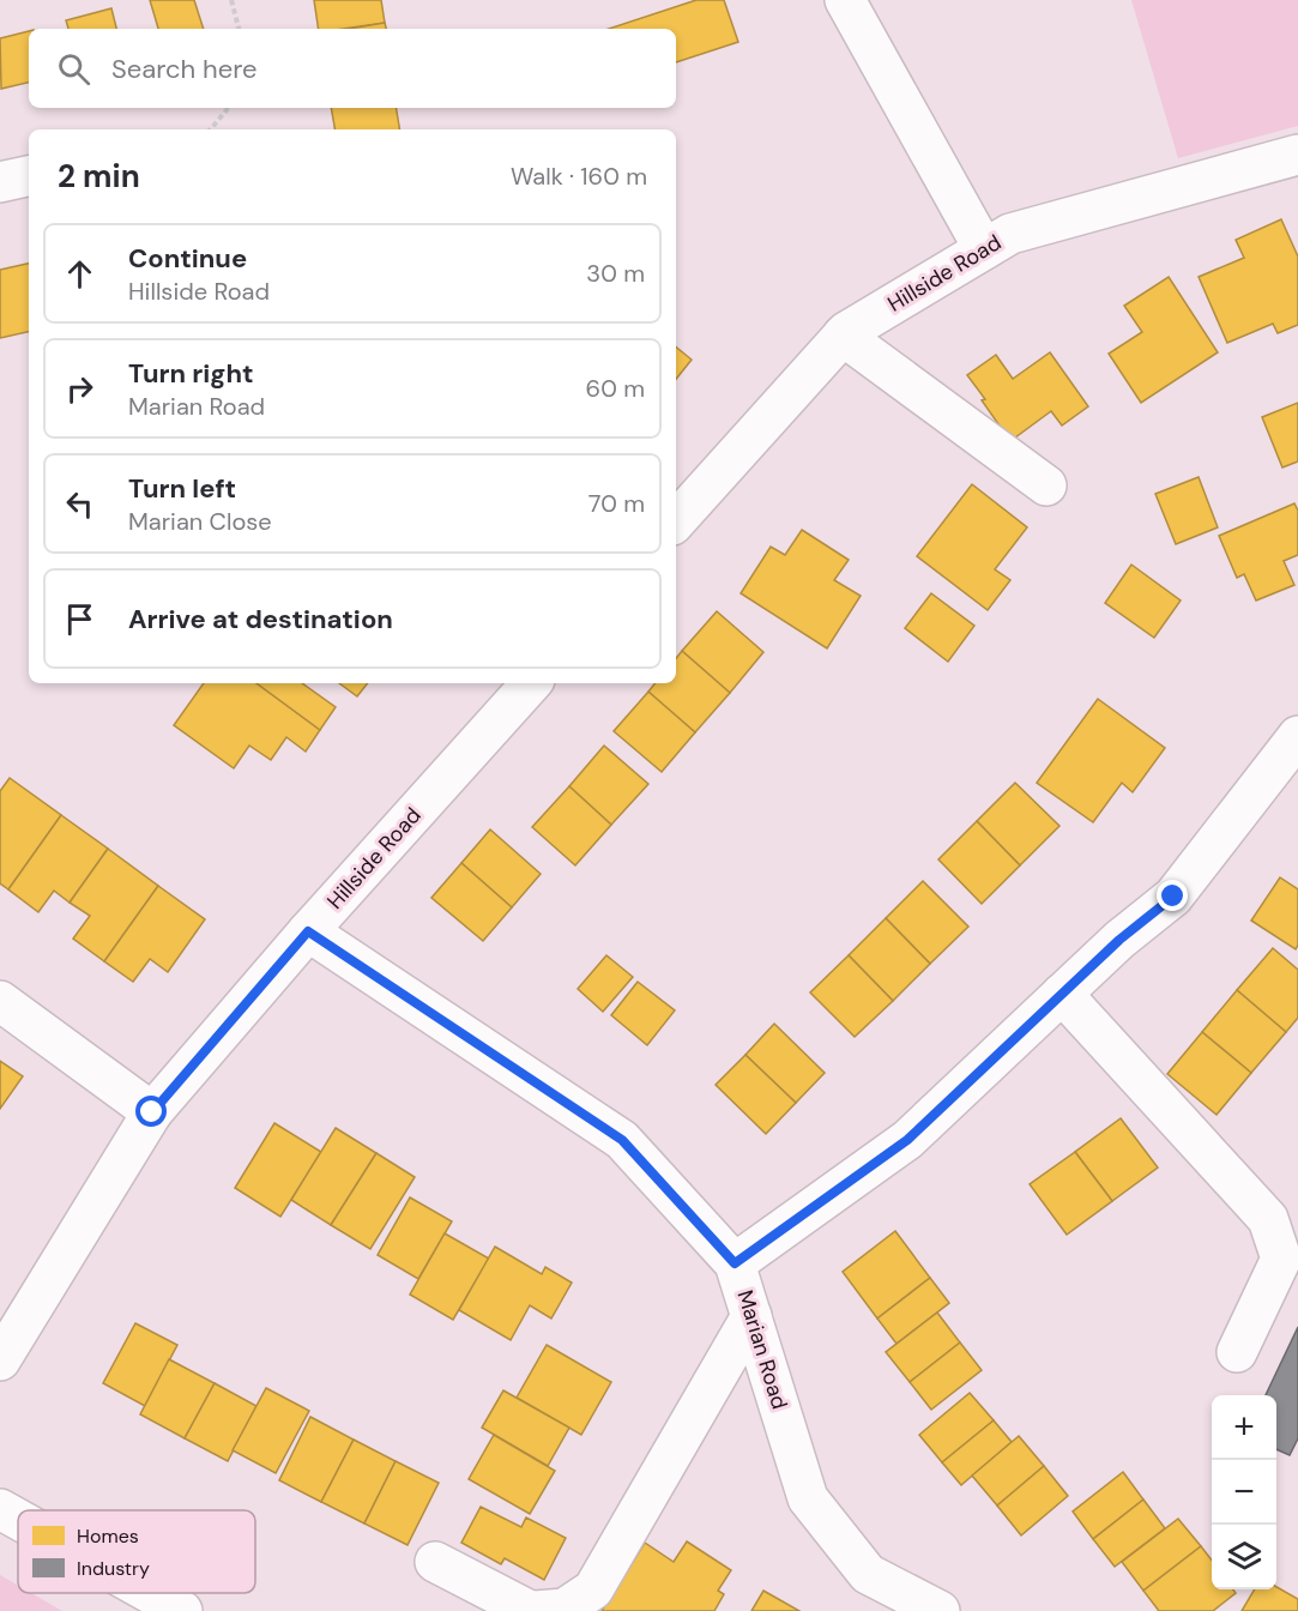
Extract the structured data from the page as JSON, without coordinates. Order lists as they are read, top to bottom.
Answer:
{
  "streets": {
    "street": ["Hillside Road", "Marian Road"]
  },
  "crossings": [
    ["Hillside Road", "Marian Road"]
  ],
  "legend": ["Homes", "Industry"],
  "page": {
    "search": "Search here",
    "heading": ["2 min", "Walk · 160 m"],
    "list": [
      ["Continue", "Hillside Road", "30 m"],
      ["Turn right", "Marian Road", "60 m"],
      ["Turn left", "Marian Close", "70 m"],
      "Arrive at destination"
    ],
    "map_buttons": ["+", "−"]
  }
}
